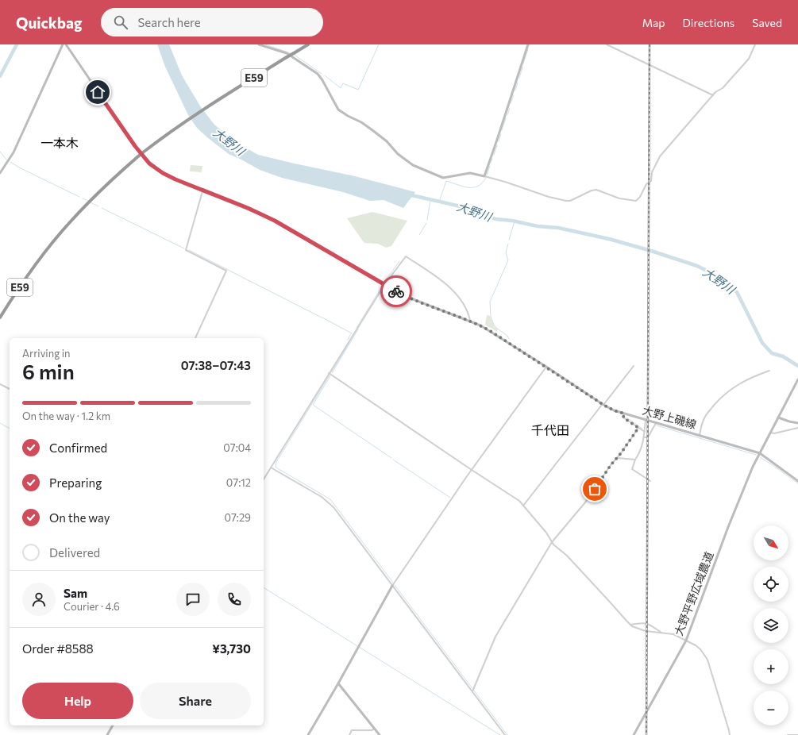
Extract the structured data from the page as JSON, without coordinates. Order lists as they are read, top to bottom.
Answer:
{
  "streets": {
    "highway": ["E59"],
    "street": ["大野上磯線", "大野平野広域農道"]
  },
  "crossings": [
    ["大野上磯線", "大野平野広域農道"]
  ],
  "districts": ["一本木", "千代田"],
  "water": ["大野川"],
  "north": "bottom right",
  "page": {
    "header": "Quickbag",
    "search": "Search here",
    "nav": ["Map", "Directions", "Saved"],
    "heading": ["6 min", "Arriving in", "07:38–07:43"],
    "panel": [
      "Sam",
      "Courier · 4.6",
      "Order #8588",
      "¥3,730"
    ],
    "bar": "On the way · 1.2 km",
    "list": [
      ["Confirmed", "07:04"],
      ["Preparing", "07:12"],
      ["On the way", "07:29"],
      "Delivered"
    ],
    "map_buttons": ["+", "−"],
    "buttons": ["Help", "Share"]
  }
}
